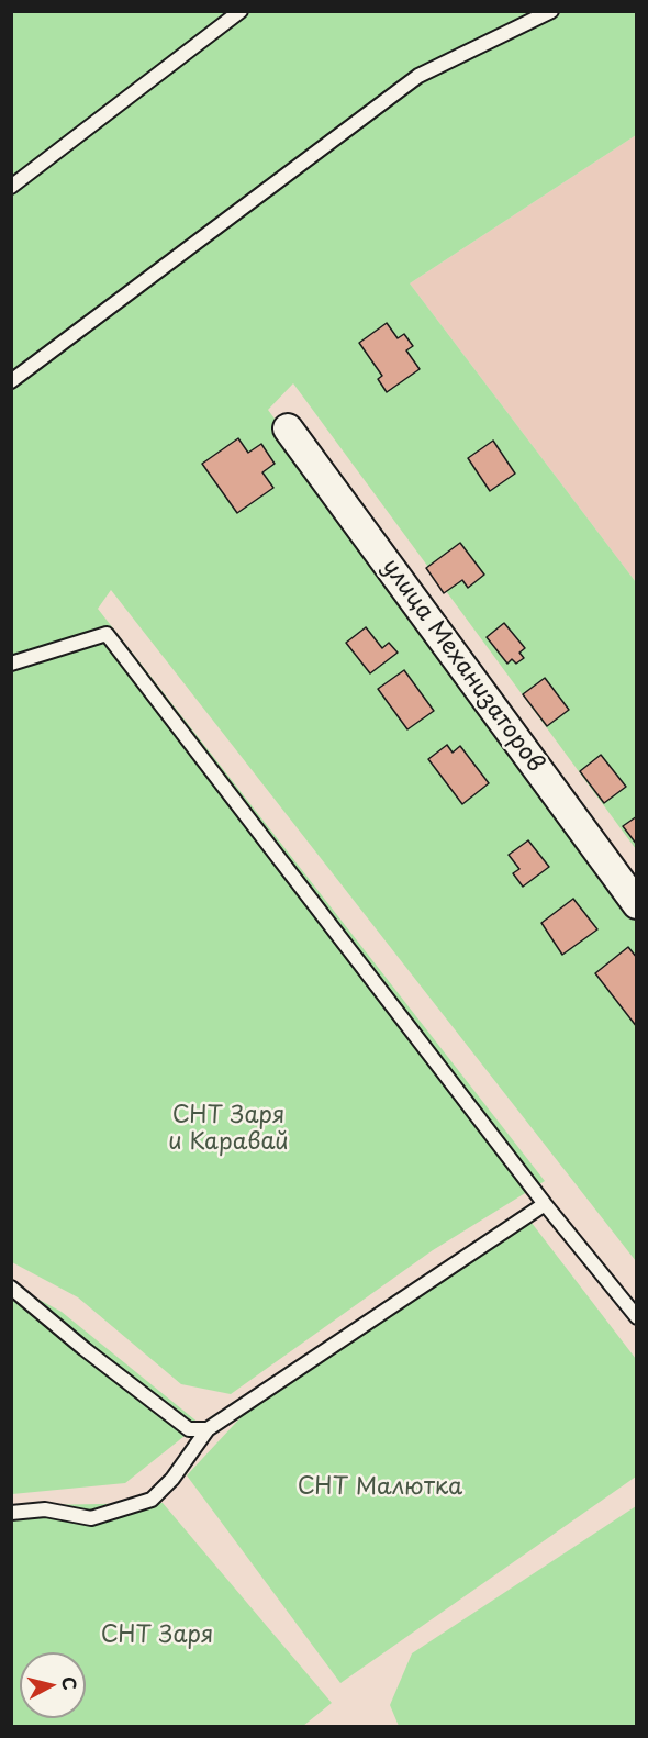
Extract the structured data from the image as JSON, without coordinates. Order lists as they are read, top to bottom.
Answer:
{
  "streets": {
    "street": ["улица Механизаторов"]
  },
  "parks": ["СНТ Заря и Каравай", "СНТ Малютка", "СНТ Заря"],
  "north": "right"
}
